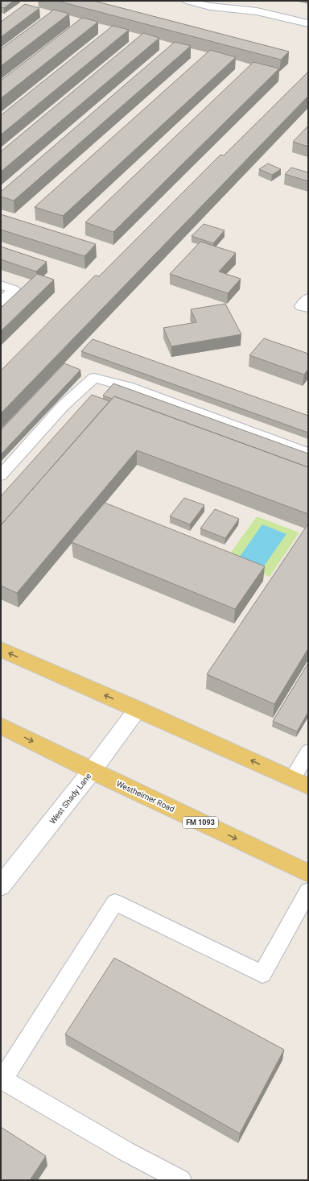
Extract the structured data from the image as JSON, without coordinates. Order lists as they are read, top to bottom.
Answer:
{
  "streets": {
    "main road": ["Westheimer Road", "FM 1093"],
    "street": ["West Shady Lane"]
  },
  "crossings": [
    ["Westheimer Road", "West Shady Lane"]
  ]
}
